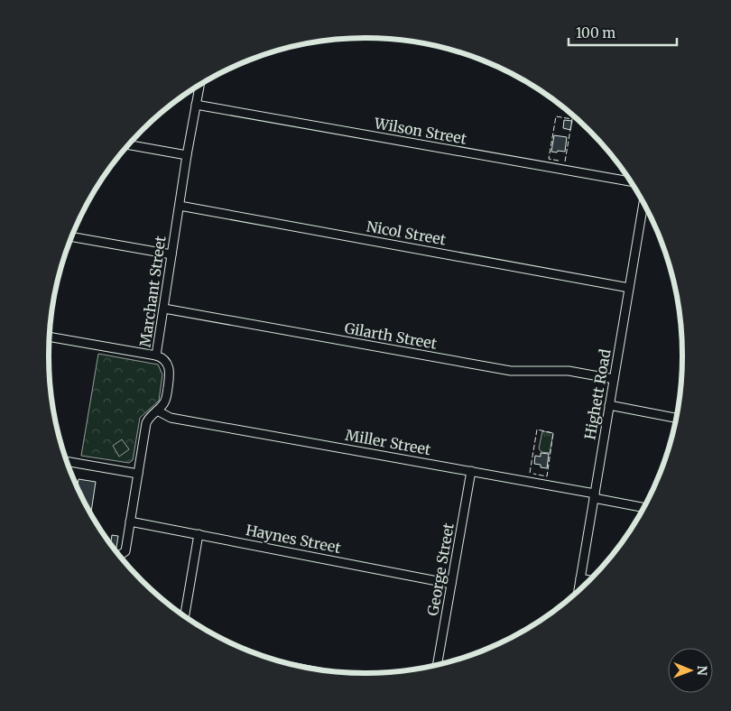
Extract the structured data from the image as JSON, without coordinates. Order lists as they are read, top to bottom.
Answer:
{
  "streets": {
    "street": [
      "Wilson Street",
      "Nicol Street",
      "Marchant Street",
      "Gilarth Street",
      "Highett Road",
      "Miller Street",
      "Haynes Street",
      "George Street"
    ]
  },
  "crossings": [
    ["Wilson Street", "Marchant Street"],
    ["Nicol Street", "Marchant Street"],
    ["Nicol Street", "Highett Road"],
    ["Marchant Street", "Gilarth Street"],
    ["Gilarth Street", "Highett Road"],
    ["Highett Road", "Miller Street"],
    ["Miller Street", "George Street"],
    ["Haynes Street", "George Street"]
  ],
  "scale_bar": "100 m",
  "north": "right"
}
